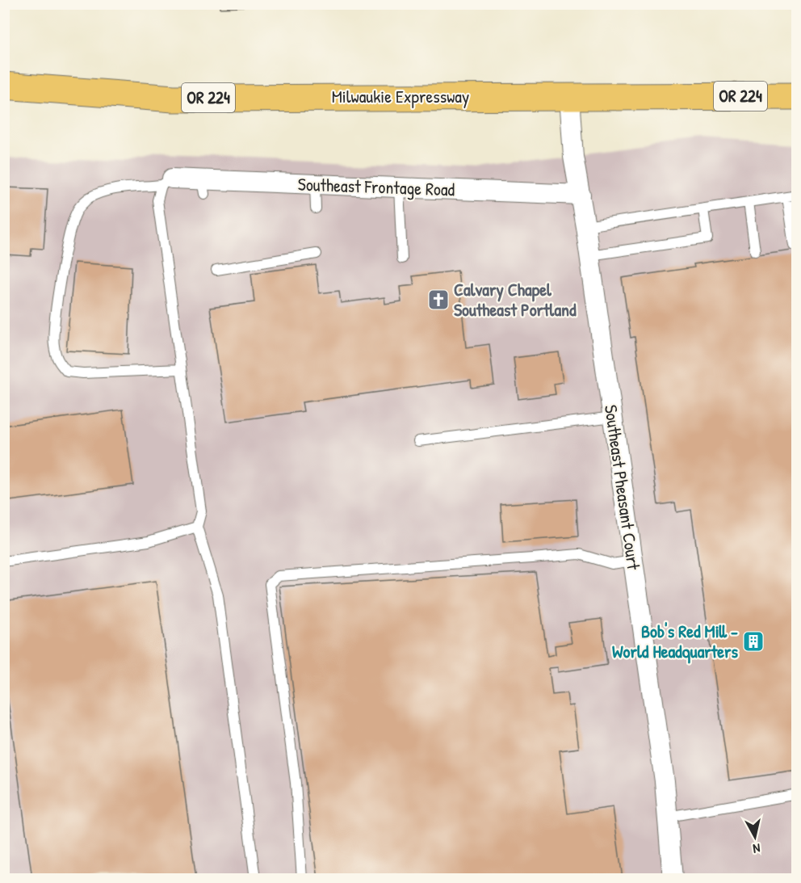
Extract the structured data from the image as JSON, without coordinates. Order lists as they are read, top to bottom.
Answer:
{
  "streets": {
    "highway": ["Milwaukie Expressway", "OR 224"],
    "street": ["Southeast Frontage Road", "Southeast Pheasant Court"]
  },
  "crossings": [
    ["Milwaukie Expressway", "Southeast Pheasant Court"],
    ["Southeast Frontage Road", "Southeast Pheasant Court"]
  ],
  "places": {
    "church": ["Calvary Chapel Southeast Portland"],
    "building": ["Bob's Red Mill - World Headquarters"]
  },
  "north": "bottom"
}
